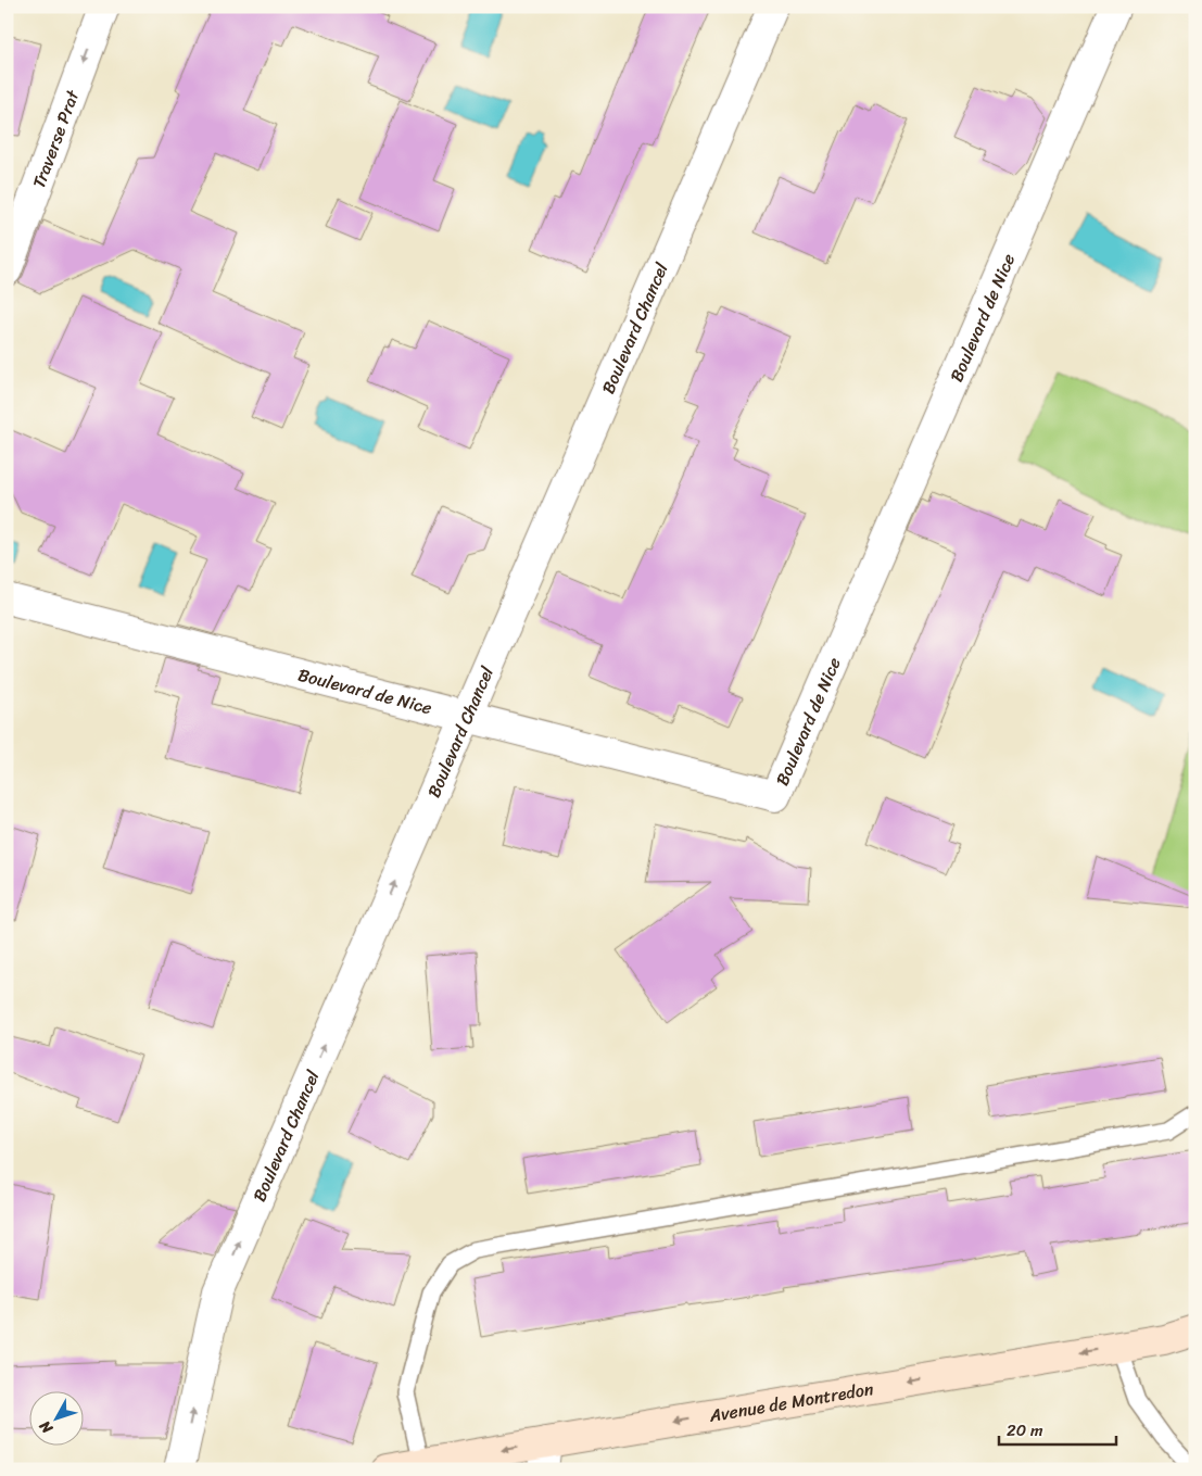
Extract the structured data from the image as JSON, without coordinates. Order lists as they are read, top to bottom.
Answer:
{
  "streets": {
    "street": [
      "Traverse Prat",
      "Boulevard de Nice",
      "Boulevard Chancel",
      "Avenue de Montredon"
    ]
  },
  "crossings": [
    ["Boulevard de Nice", "Boulevard Chancel"]
  ],
  "one_way": ["Traverse Prat", "Boulevard Chancel", "Avenue de Montredon"],
  "scale_bar": "20 m",
  "north": "bottom left"
}
